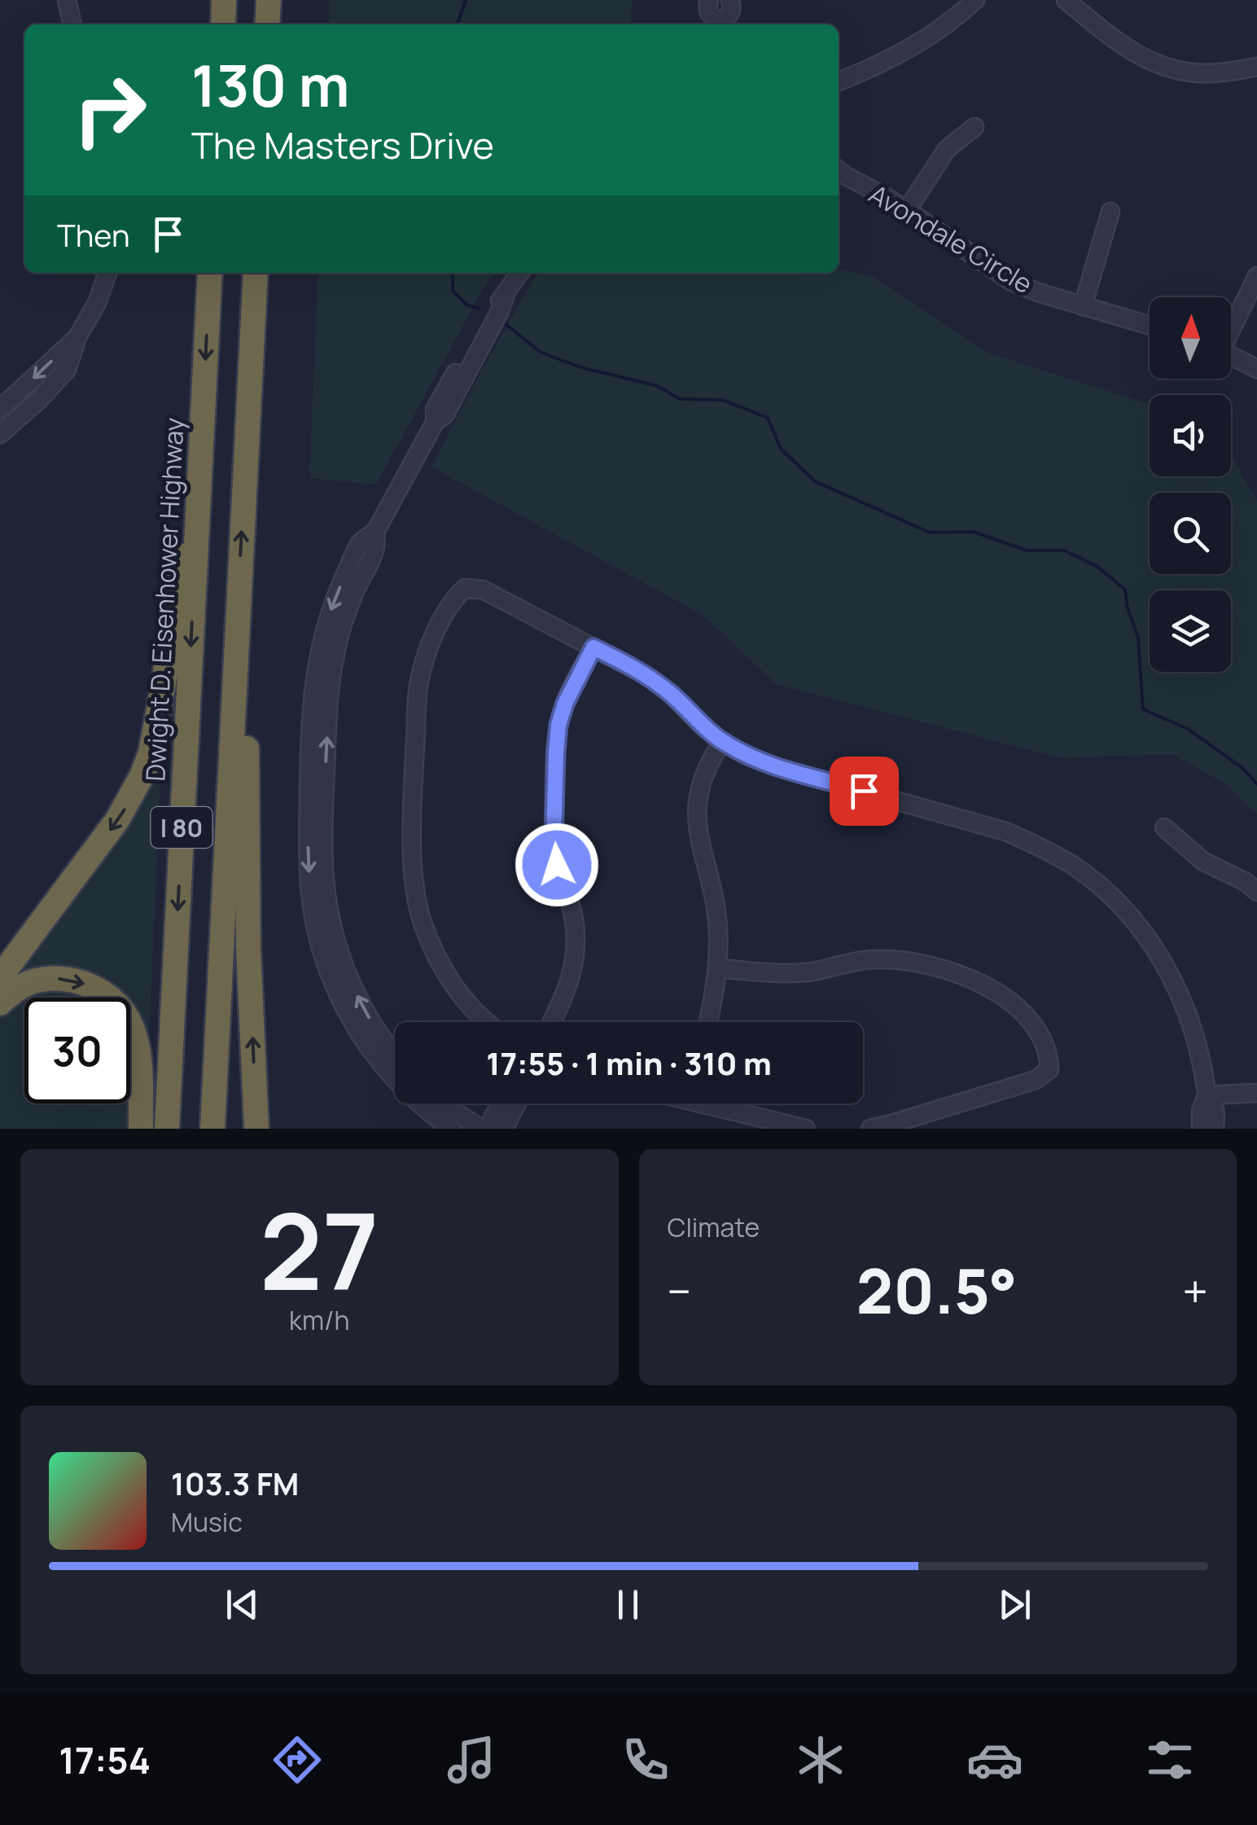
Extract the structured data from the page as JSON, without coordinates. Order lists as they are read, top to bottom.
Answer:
{
  "streets": {
    "highway": ["Dwight D. Eisenhower Highway", "I 80"],
    "street": ["Avondale Circle"]
  },
  "north": "top",
  "page": {
    "turn": ["130 m", "The Masters Drive"],
    "then": "Then",
    "limit": "30",
    "trip": "17:55 · 1 min · 310 m",
    "tile": [
      ["27", "km/h"],
      "Climate"
    ],
    "heat": ["−", "20.5°", "+"],
    "song": ["103.3 FM", "Music"],
    "tabs": "17:54"
  }
}
